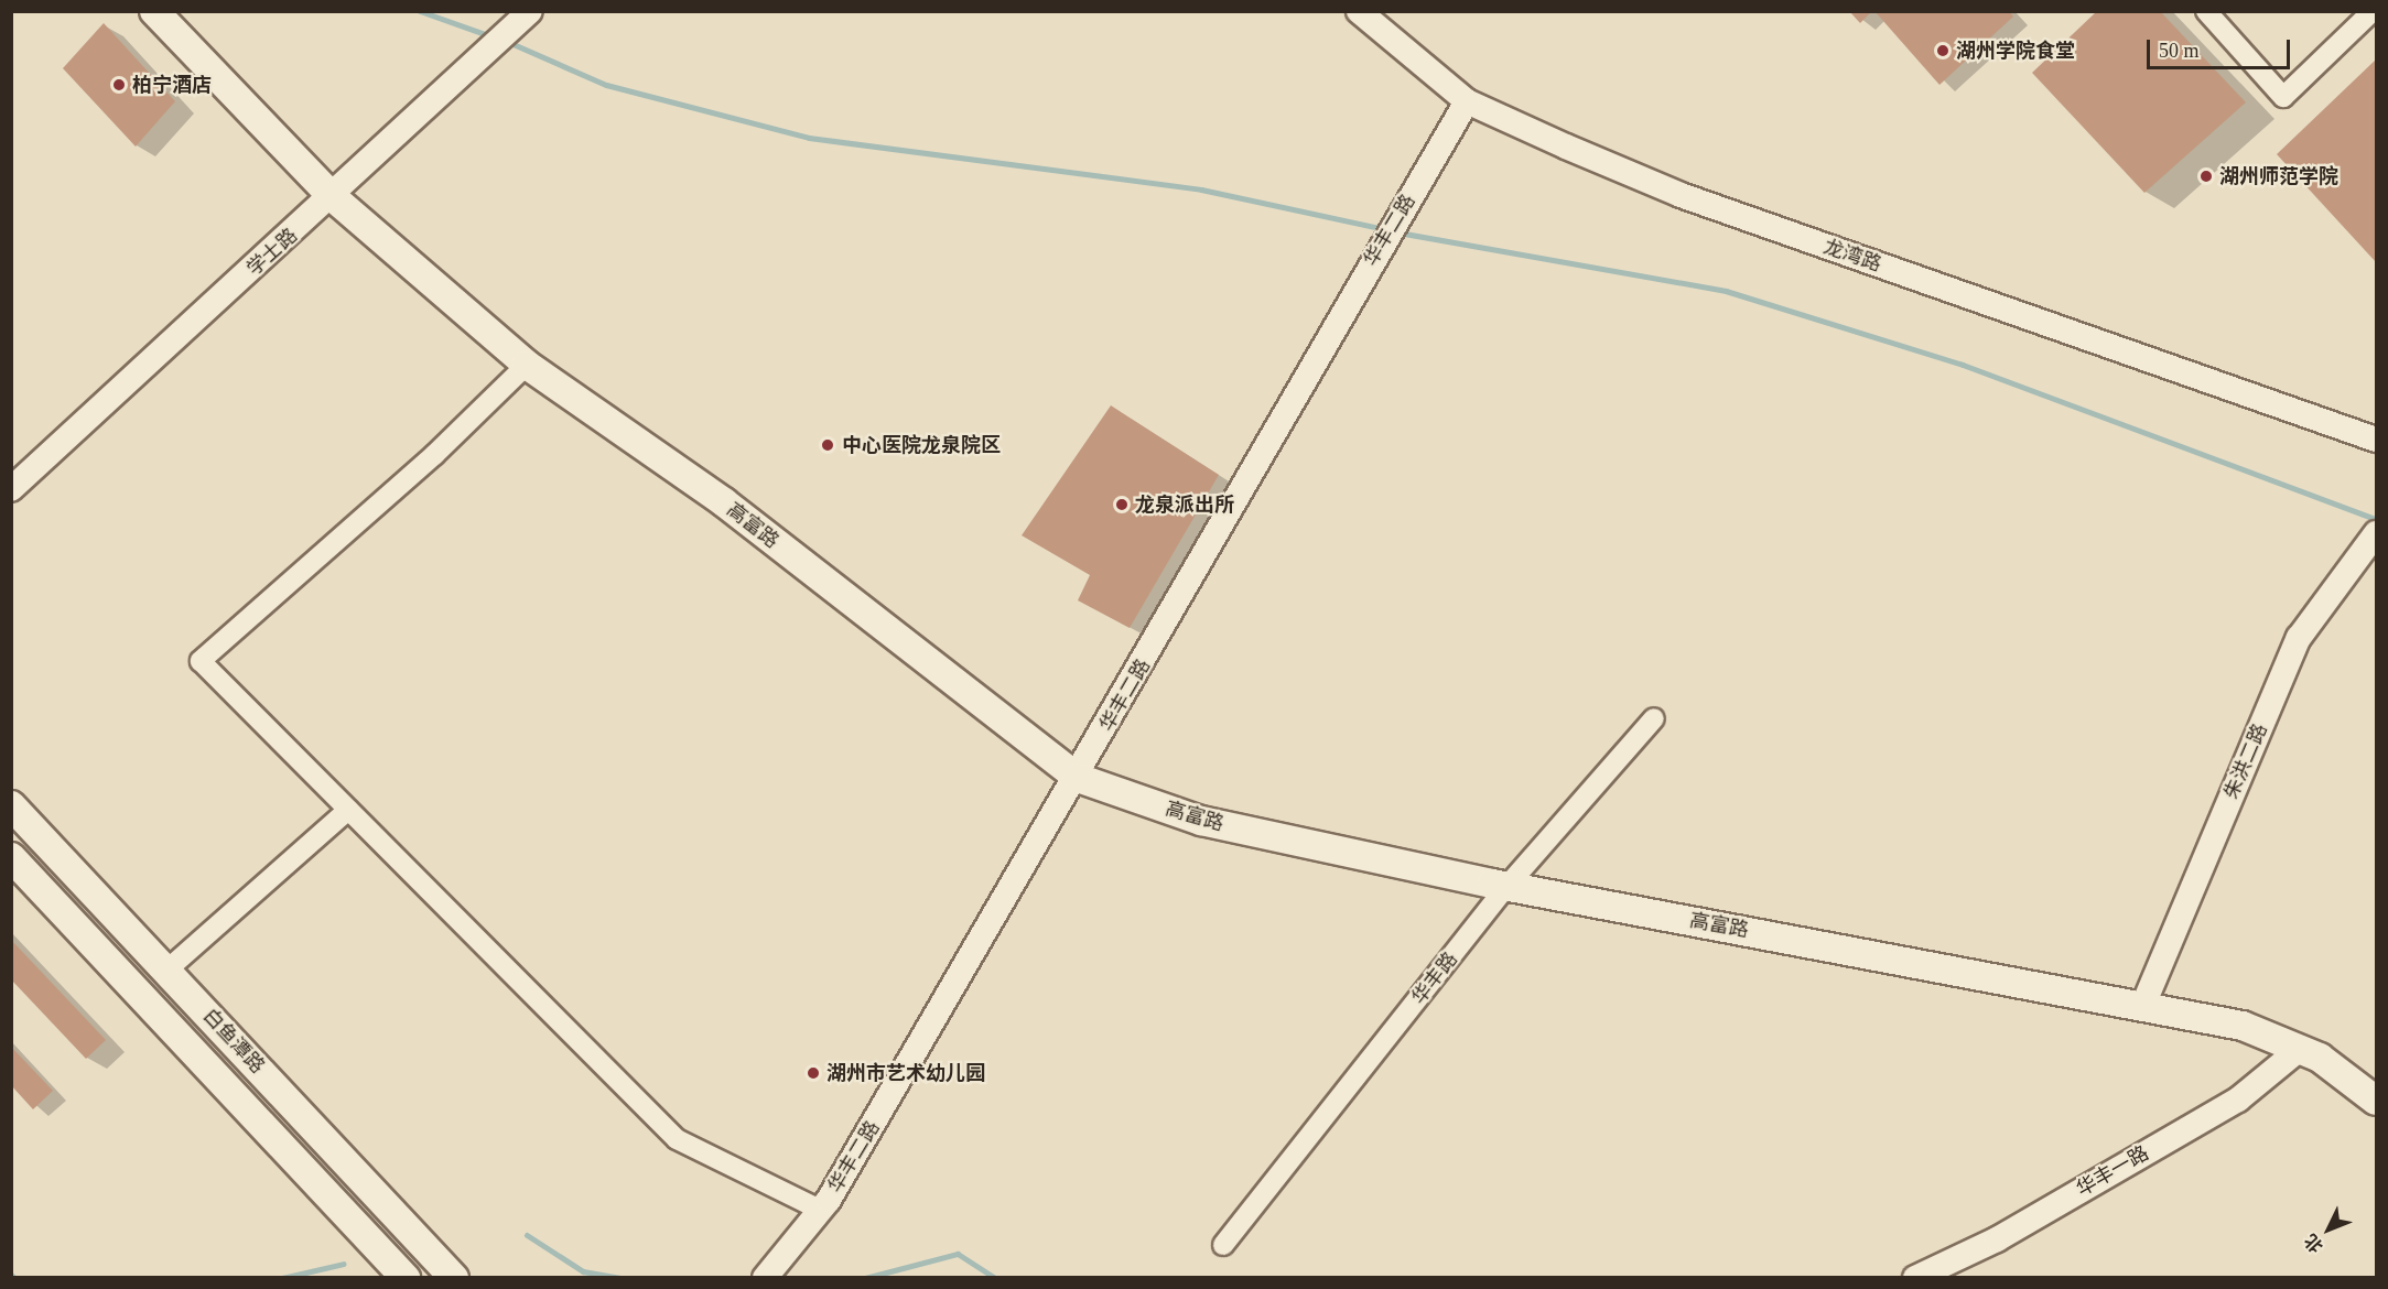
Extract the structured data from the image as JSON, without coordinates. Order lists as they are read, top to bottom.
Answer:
{
  "streets": {
    "main road": ["高富路", "白鱼潭路"],
    "street": [
      "华丰二路",
      "学士路",
      "龙湾路",
      "朱洪二路",
      "华丰路",
      "华丰一路"
    ]
  },
  "crossings": [
    ["华丰二路", "龙湾路"],
    ["华丰二路", "高富路"],
    ["学士路", "高富路"],
    ["高富路", "朱洪二路"],
    ["高富路", "华丰路"],
    ["高富路", "华丰一路"]
  ],
  "places": [
    "湖州学院食堂",
    "柏宁酒店",
    "湖州师范学院",
    "中心医院龙泉院区",
    "龙泉派出所",
    "湖州市艺术幼儿园"
  ],
  "scale_bar": "50 m",
  "north": "bottom left"
}
